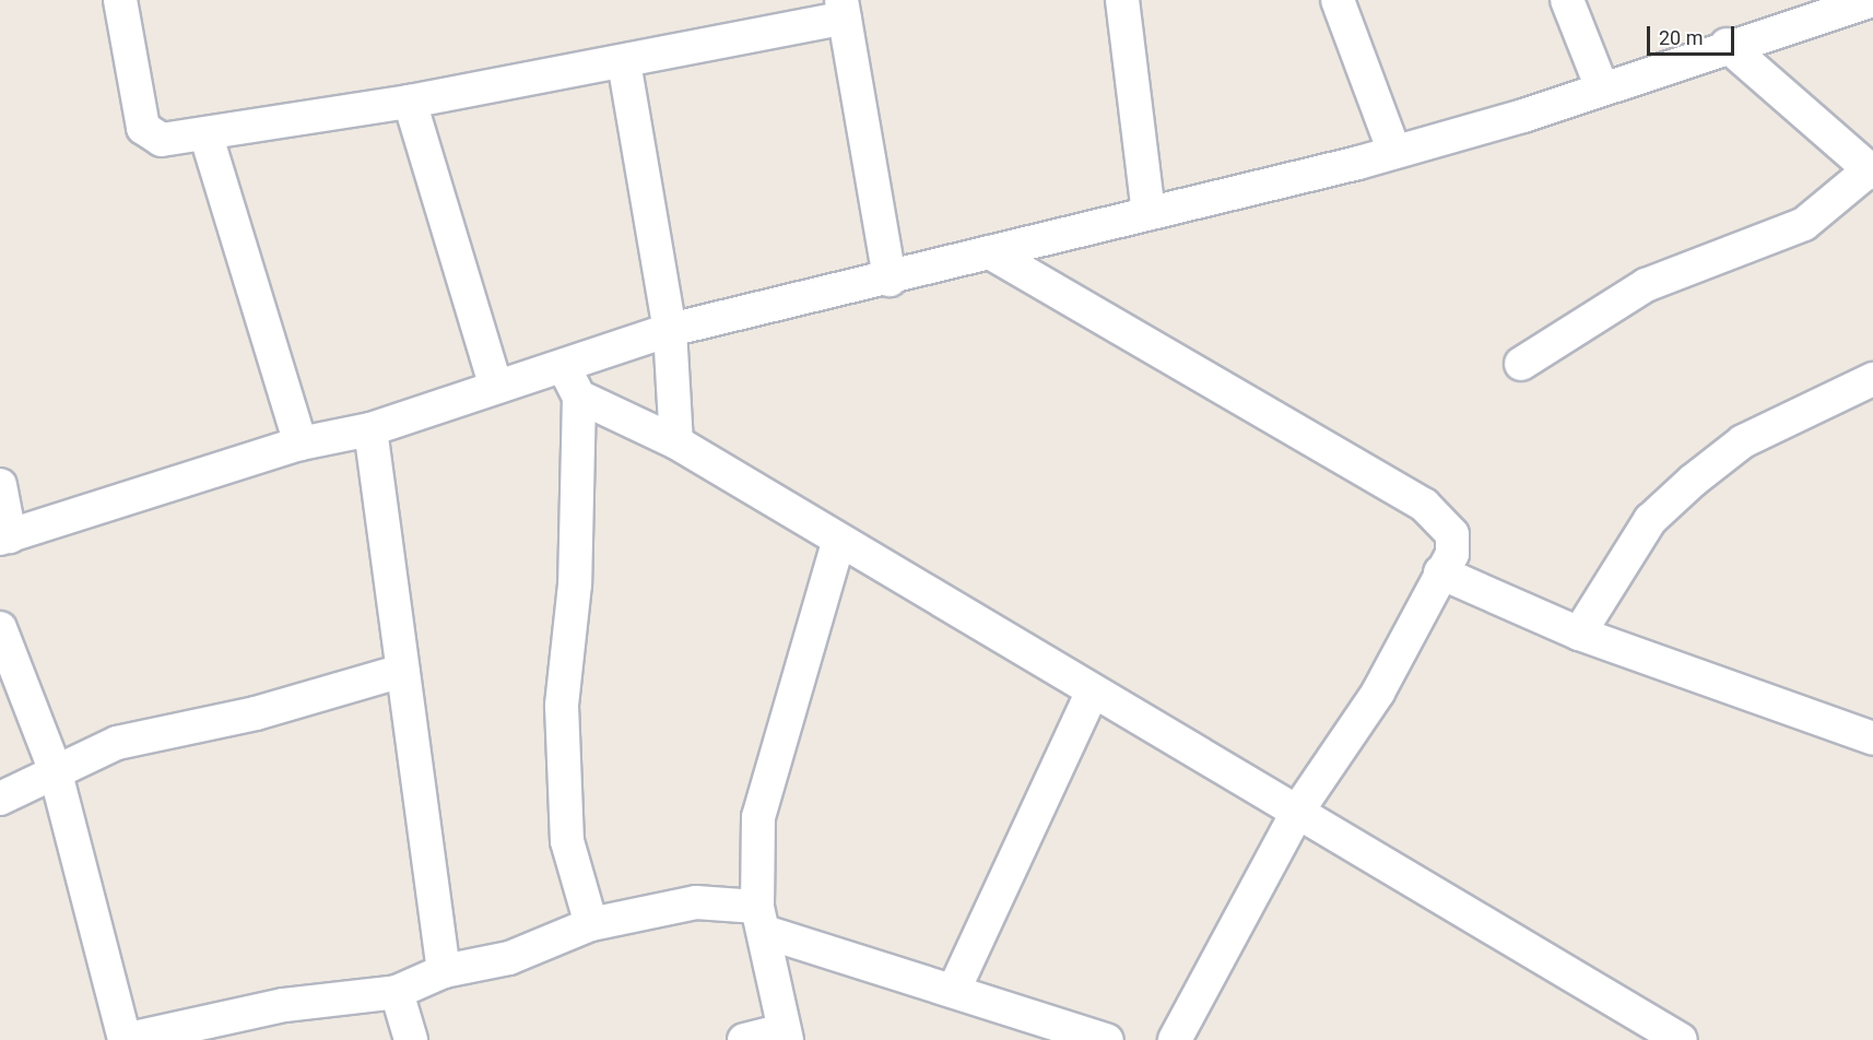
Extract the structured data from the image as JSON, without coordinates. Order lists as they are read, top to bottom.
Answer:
{
  "scale_bar": "20 m"
}
